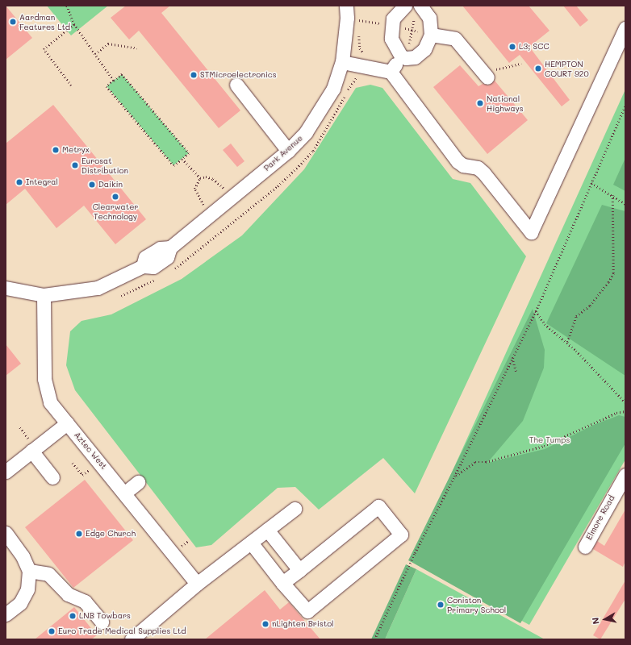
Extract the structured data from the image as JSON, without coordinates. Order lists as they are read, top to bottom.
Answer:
{
  "streets": {
    "street": ["Park Avenue", "Aztec West", "Elmore Road"]
  },
  "crossings": [
    ["Park Avenue", "Aztec West"]
  ],
  "parks": ["The Tumps"],
  "places": [
    "Aardman Features Ltd",
    "L3; SCC",
    "HEMPTON COURT 920",
    "STMicroelectronics",
    "National Highways",
    "Metryx",
    "Eurosat Distribution",
    "Integral",
    "Daikin",
    "Clearwater Technology",
    "Edge Church",
    "Coniston Primary School",
    "LNB Towbars",
    "nLighten Bristol",
    "Euro Trade Medical Supplies Ltd"
  ],
  "north": "left"
}
